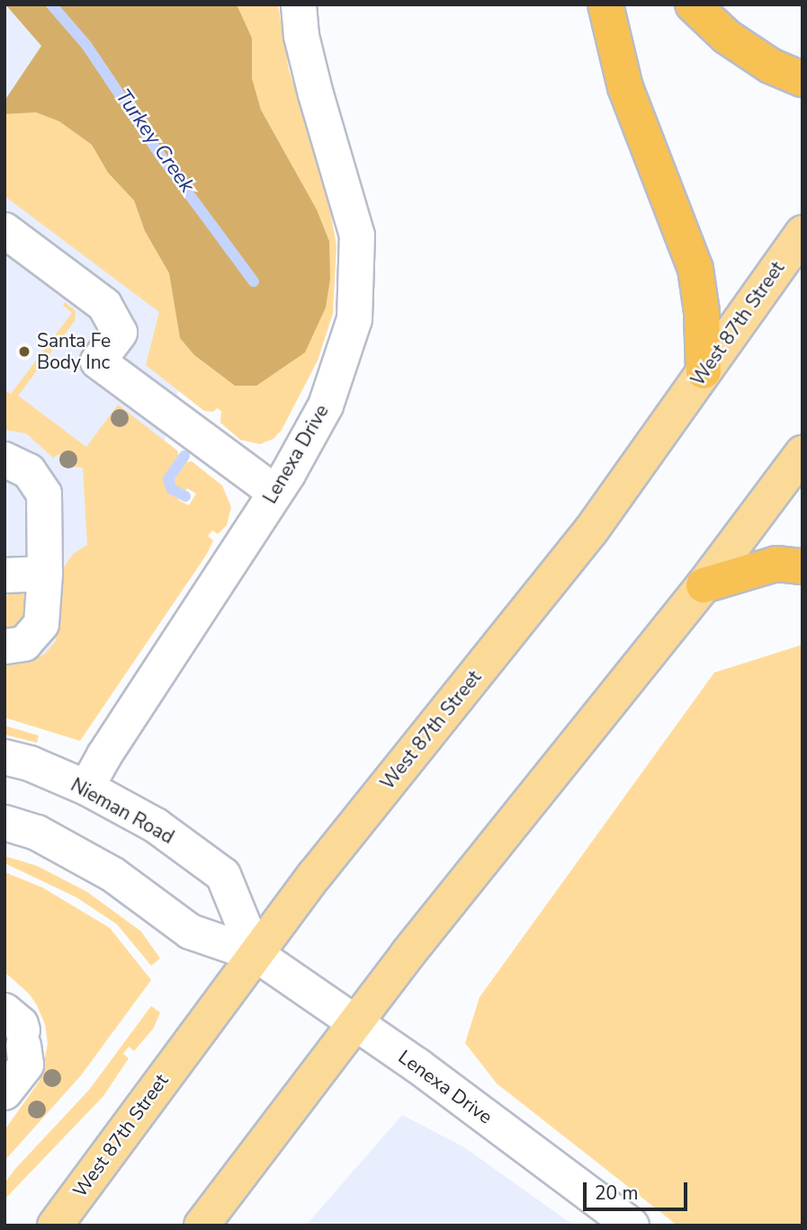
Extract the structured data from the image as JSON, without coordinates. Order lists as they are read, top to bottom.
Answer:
{
  "streets": {
    "main road": ["West 87th Street"],
    "street": ["Lenexa Drive", "Nieman Road"]
  },
  "crossings": [
    ["West 87th Street", "Lenexa Drive"],
    ["West 87th Street", "Nieman Road"],
    ["Lenexa Drive", "Nieman Road"]
  ],
  "water": ["Turkey Creek"],
  "places": ["Santa Fe Body Inc"],
  "scale_bar": "20 m"
}
